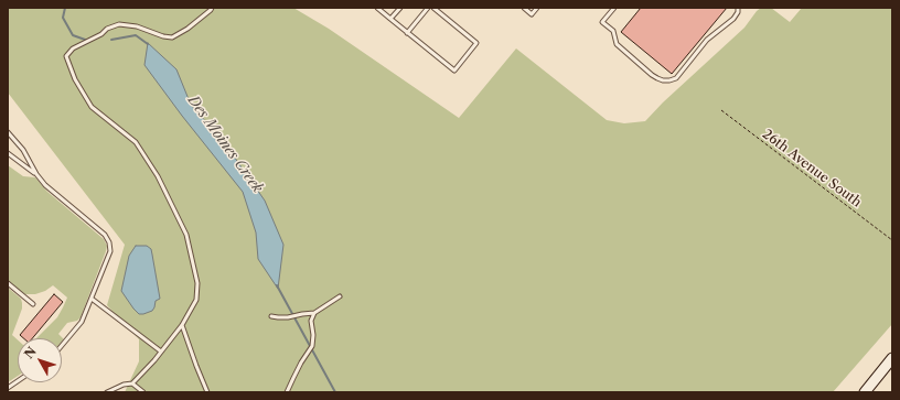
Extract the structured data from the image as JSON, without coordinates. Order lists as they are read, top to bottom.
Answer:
{
  "streets": {
    "path": ["26th Avenue South"]
  },
  "water": ["Des Moines Creek"],
  "north": "top left"
}
